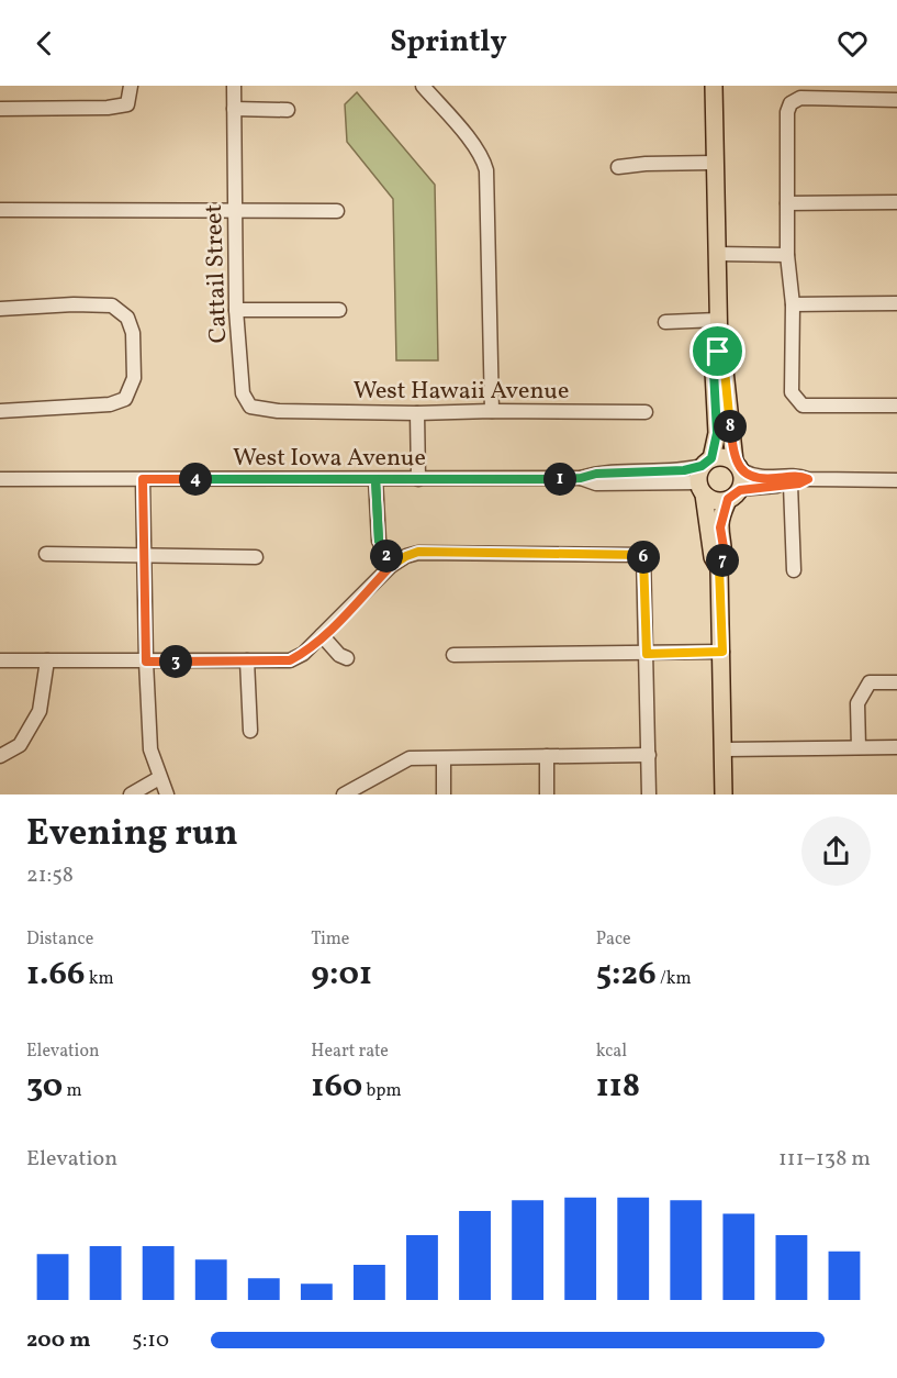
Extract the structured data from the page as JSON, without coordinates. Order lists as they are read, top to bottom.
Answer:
{
  "streets": {
    "street": ["Cattail Street", "West Hawaii Avenue", "West Iowa Avenue"]
  },
  "crossings": [
    ["Cattail Street", "West Hawaii Avenue"]
  ],
  "page": {
    "header": "Sprintly",
    "pins": [
      "8",
      "1",
      "4",
      "2",
      "6",
      "7",
      "3"
    ],
    "heading": ["Evening run", "21:58"],
    "stats": [
      ["Distance", "1.66 km"],
      ["Time", "9:01"],
      ["Pace", "5:26 /km"],
      ["Elevation", "30 m"],
      ["Heart rate", "160 bpm"],
      ["kcal", "118"]
    ],
    "chart": ["Elevation", "111–138 m"],
    "list": [
      {
        "name": "200 m",
        "note": "5:10"
      }
    ]
  }
}
